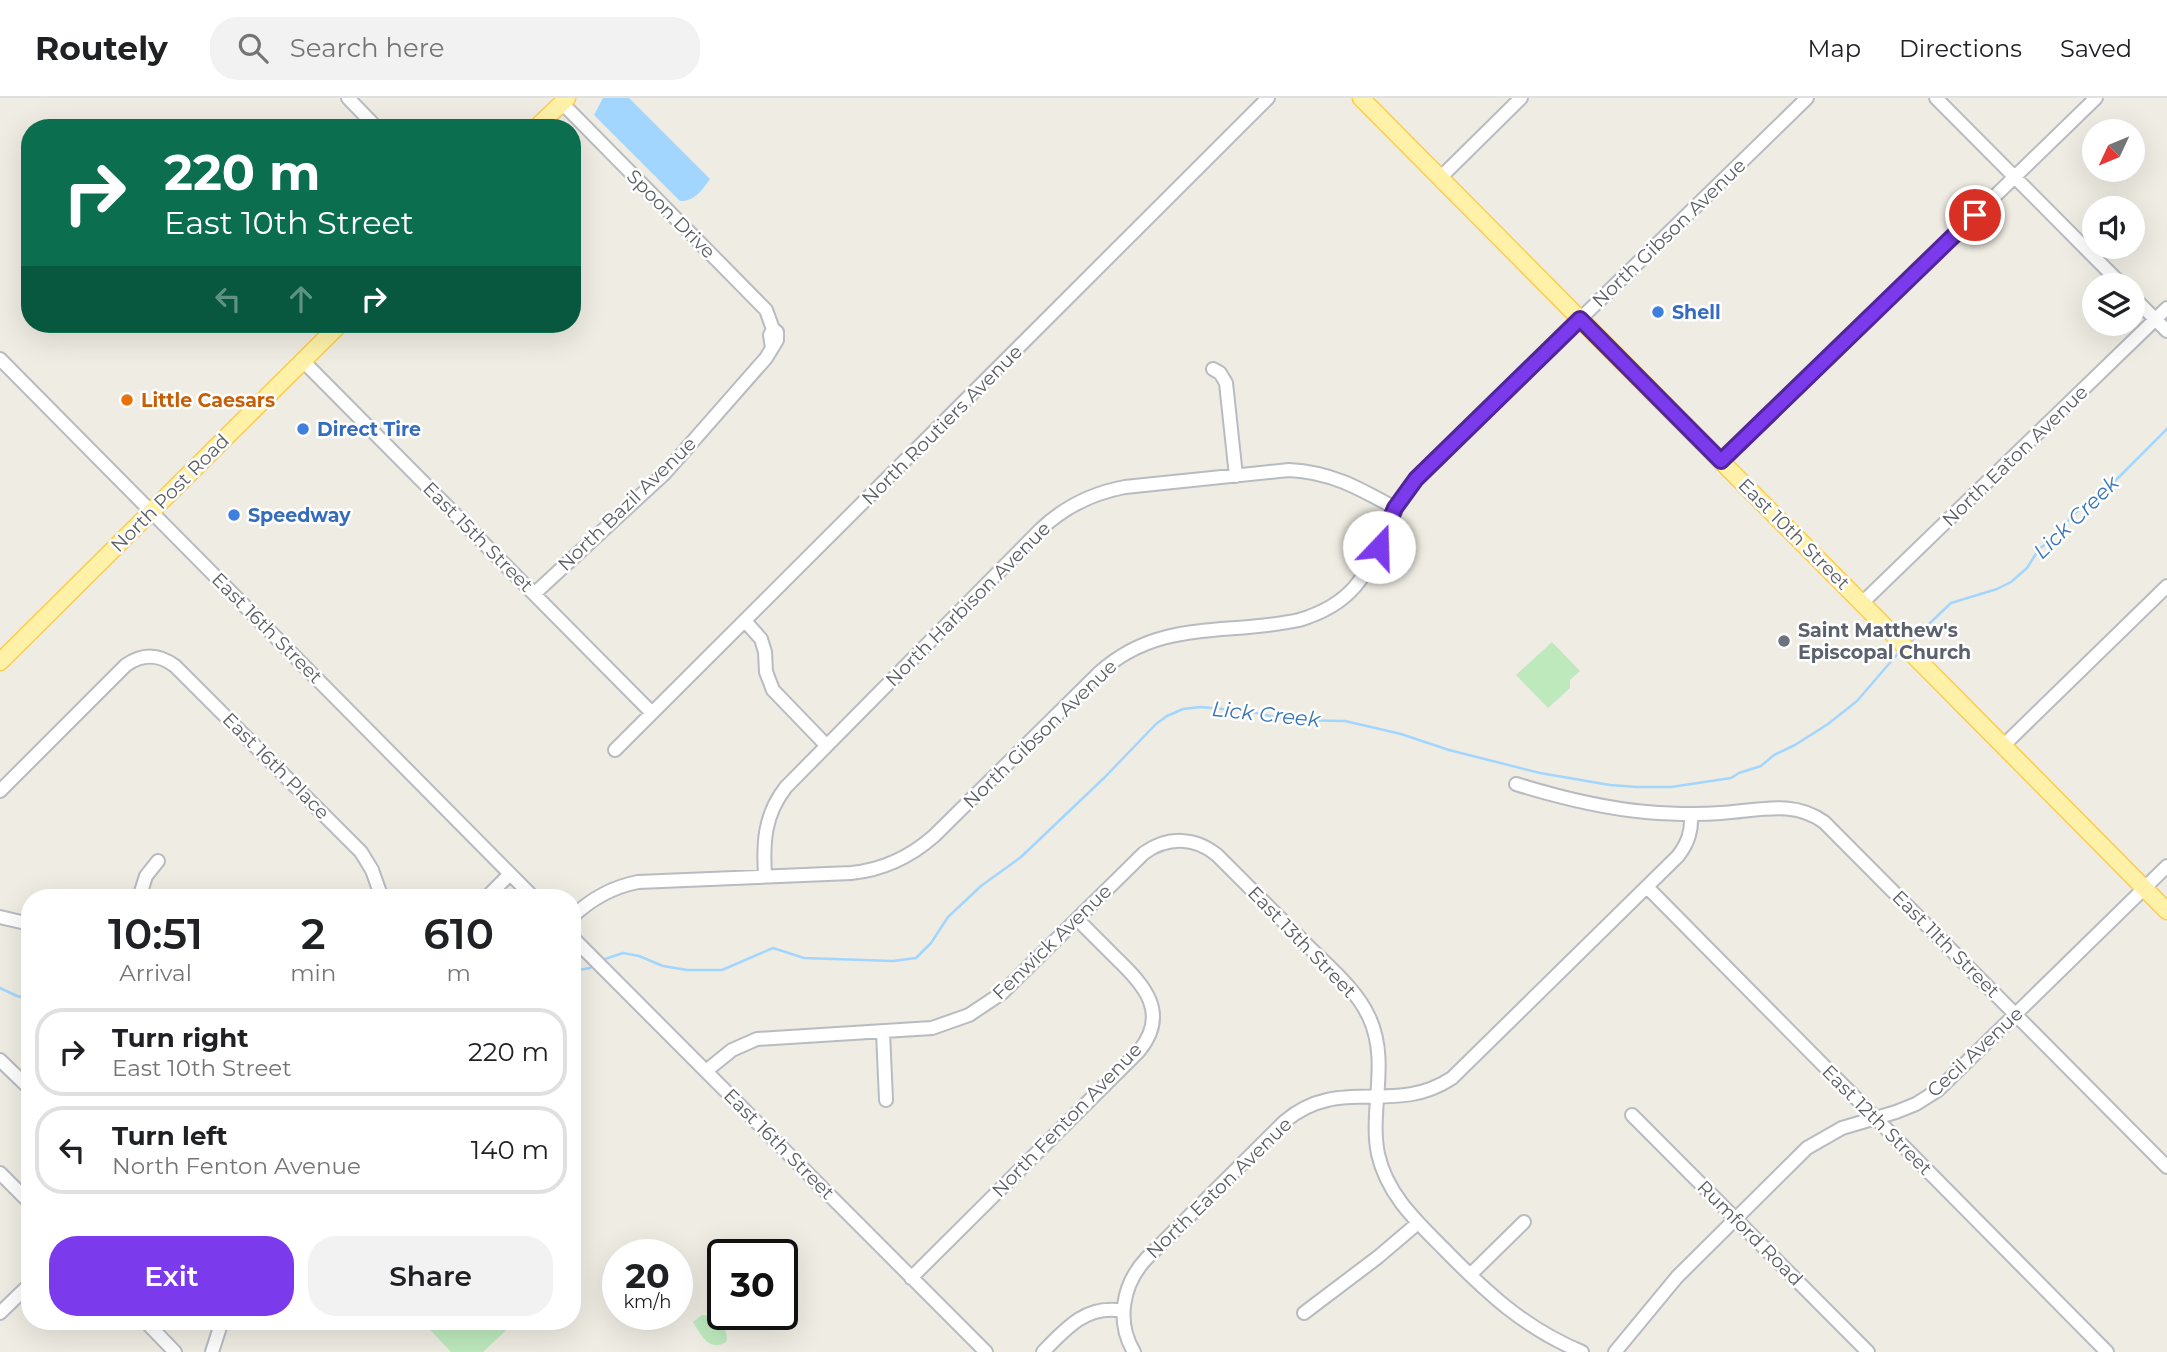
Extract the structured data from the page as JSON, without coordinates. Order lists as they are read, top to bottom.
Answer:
{
  "streets": {
    "main road": ["North Post Road", "East 10th Street"],
    "street": [
      "Spoon Drive",
      "North Gibson Avenue",
      "North Routiers Avenue",
      "North Eaton Avenue",
      "North Bazil Avenue",
      "East 15th Street",
      "North Harbison Avenue",
      "East 16th Street",
      "East 16th Place",
      "Fenwick Avenue",
      "East 13th Street",
      "East 11th Street",
      "Cecil Avenue",
      "North Fenton Avenue",
      "East 12th Street",
      "Rumford Road"
    ]
  },
  "crossings": [
    ["Spoon Drive", "North Bazil Avenue"],
    ["North Gibson Avenue", "East 10th Street"],
    ["North Gibson Avenue", "North Harbison Avenue"],
    ["North Routiers Avenue", "East 15th Street"],
    ["North Eaton Avenue", "East 10th Street"],
    ["North Eaton Avenue", "East 13th Street"],
    ["North Eaton Avenue", "East 11th Street"],
    ["North Eaton Avenue", "East 12th Street"],
    ["North Post Road", "East 15th Street"],
    ["North Post Road", "East 16th Street"],
    ["North Bazil Avenue", "East 15th Street"],
    ["East 10th Street", "Cecil Avenue"],
    ["East 16th Street", "Fenwick Avenue"],
    ["East 16th Street", "North Fenton Avenue"],
    ["Fenwick Avenue", "East 13th Street"],
    ["Fenwick Avenue", "North Fenton Avenue"],
    ["East 11th Street", "Cecil Avenue"],
    ["Cecil Avenue", "East 12th Street"],
    ["Cecil Avenue", "Rumford Road"]
  ],
  "water": ["Lick Creek"],
  "places": [
    "Shell",
    "Little Caesars",
    "Direct Tire",
    "Speedway",
    "Saint Matthew's Episcopal Church"
  ],
  "north": "bottom left",
  "page": {
    "header": "Routely",
    "search": "Search here",
    "nav": ["Map", "Directions", "Saved"],
    "turn": ["220 m", "East 10th Street"],
    "eta": [
      "10:51",
      "Arrival",
      "2",
      "min",
      "610",
      "m"
    ],
    "list": [
      {
        "name": "Turn right",
        "note": "East 10th Street",
        "value": "220 m"
      },
      {
        "name": "Turn left",
        "note": "North Fenton Avenue",
        "value": "140 m"
      }
    ],
    "buttons": ["Exit", "Share"],
    "speed": "20 km/h",
    "limit": "30"
  }
}
